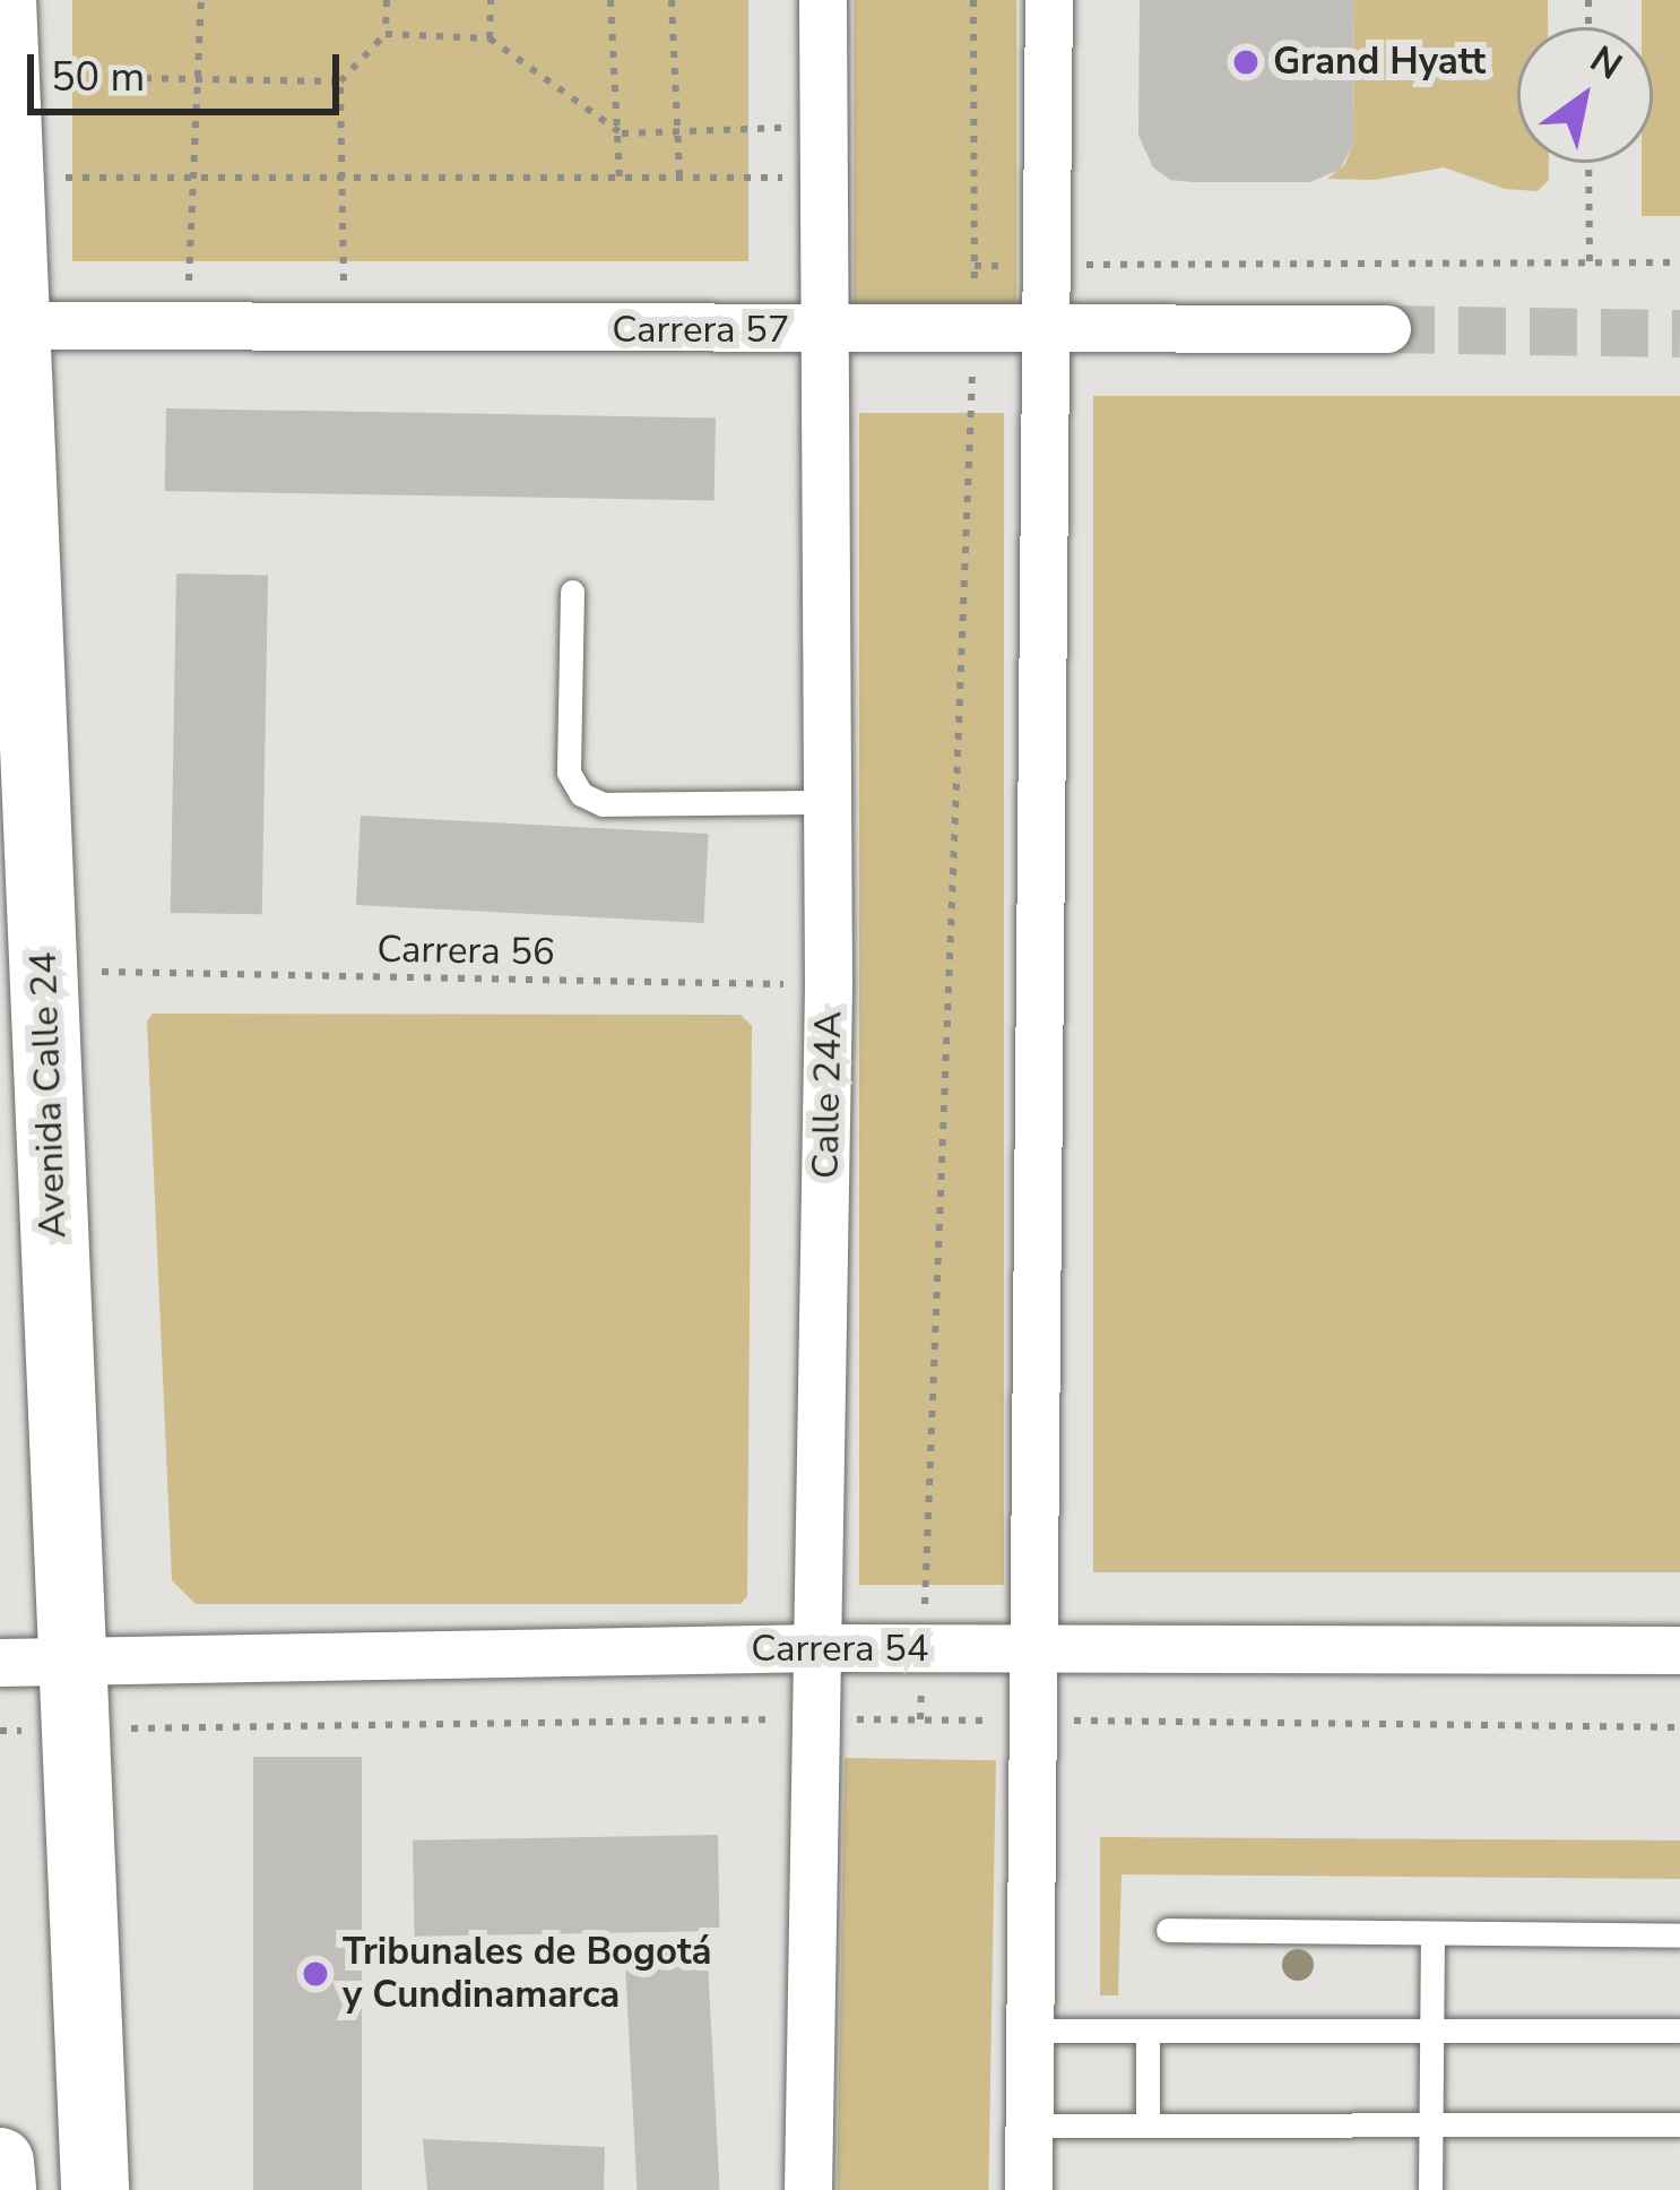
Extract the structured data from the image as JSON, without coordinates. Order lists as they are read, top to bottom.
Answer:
{
  "streets": {
    "main road": ["Avenida Calle 24"],
    "street": ["Carrera 57", "Calle 24A", "Carrera 54"],
    "path": ["Carrera 56"]
  },
  "crossings": [
    ["Carrera 57", "Avenida Calle 24"],
    ["Carrera 57", "Calle 24A"],
    ["Carrera 56", "Calle 24A"],
    ["Avenida Calle 24", "Carrera 54"],
    ["Calle 24A", "Carrera 54"]
  ],
  "places": ["Grand Hyatt", "Tribunales de Bogotá y Cundinamarca"],
  "scale_bar": "50 m",
  "north": "top right"
}
